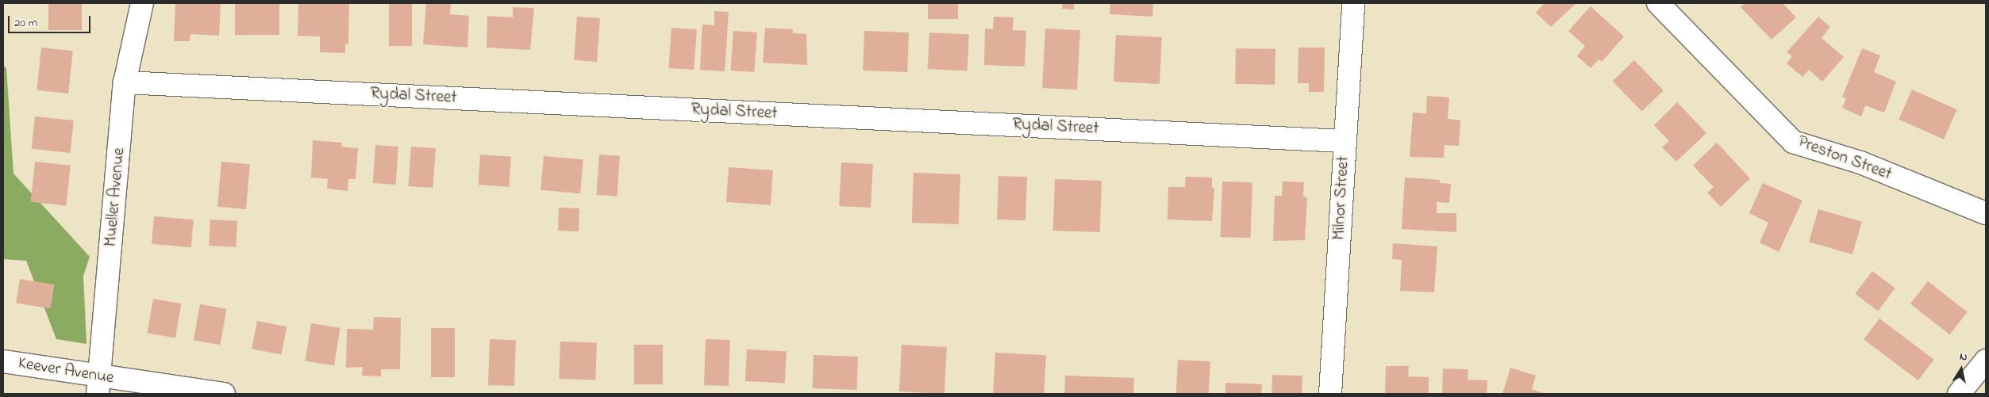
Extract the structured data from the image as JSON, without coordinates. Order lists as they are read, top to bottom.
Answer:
{
  "streets": {
    "street": [
      "Rydal Street",
      "Preston Street",
      "Mueller Avenue",
      "Milnor Street",
      "Keever Avenue"
    ]
  },
  "crossings": [
    ["Rydal Street", "Mueller Avenue"],
    ["Rydal Street", "Milnor Street"],
    ["Mueller Avenue", "Keever Avenue"]
  ],
  "scale_bar": "20 m",
  "north": "top"
}
